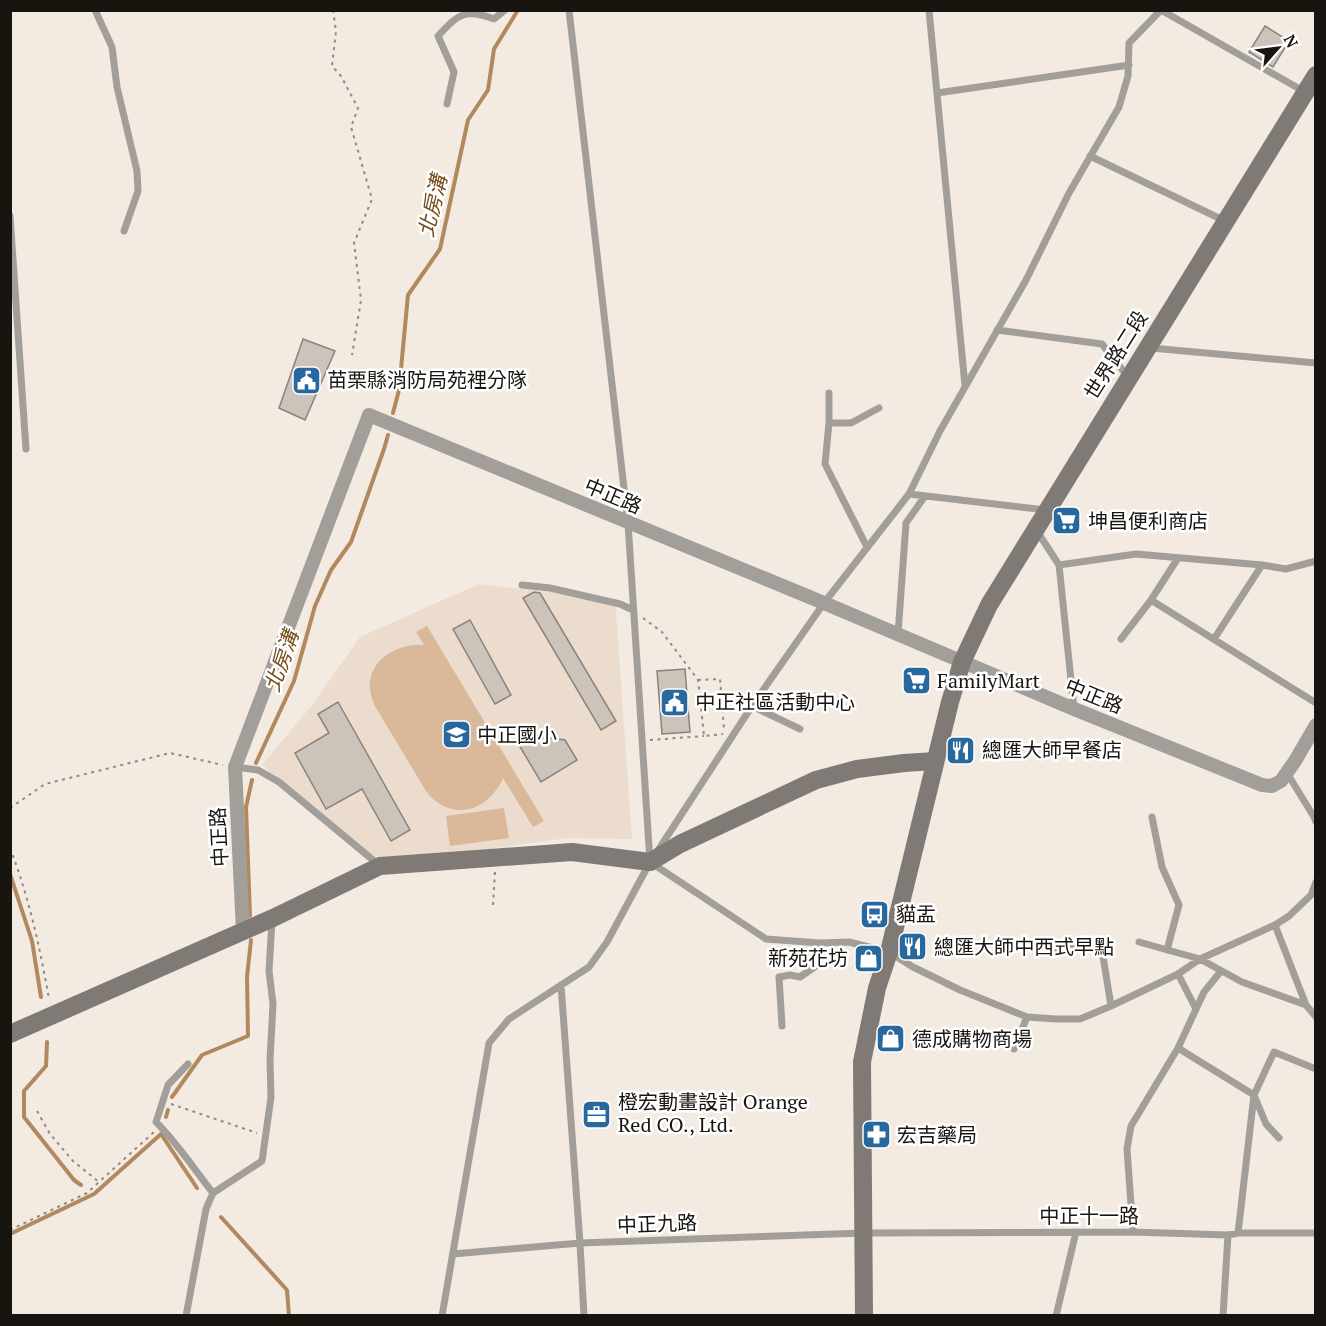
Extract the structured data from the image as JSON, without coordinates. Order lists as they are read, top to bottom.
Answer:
{
  "streets": {
    "main road": ["世界路二段"],
    "street": ["中正路"],
    "lane": ["中正十一路", "中正九路"]
  },
  "crossings": [
    ["世界路二段", "中正路"],
    ["世界路二段", "中正十一路"],
    ["世界路二段", "中正九路"],
    ["中正十一路", "中正九路"]
  ],
  "water": ["北房溝"],
  "places": {
    "public building": ["苗栗縣消防局苑裡分隊", "中正社區活動中心"],
    "supermarket": ["坤昌便利商店", "FamilyMart"],
    "school or university": ["中正國小"],
    "restaurant": ["總匯大師早餐店", "總匯大師中西式早點"],
    "bus stop": ["貓盂"],
    "shop": ["新苑花坊", "德成購物商場"],
    "office": ["橙宏動畫設計 Orange Red CO., Ltd."],
    "pharmacy": ["宏吉藥局"]
  },
  "north": "top right"
}
